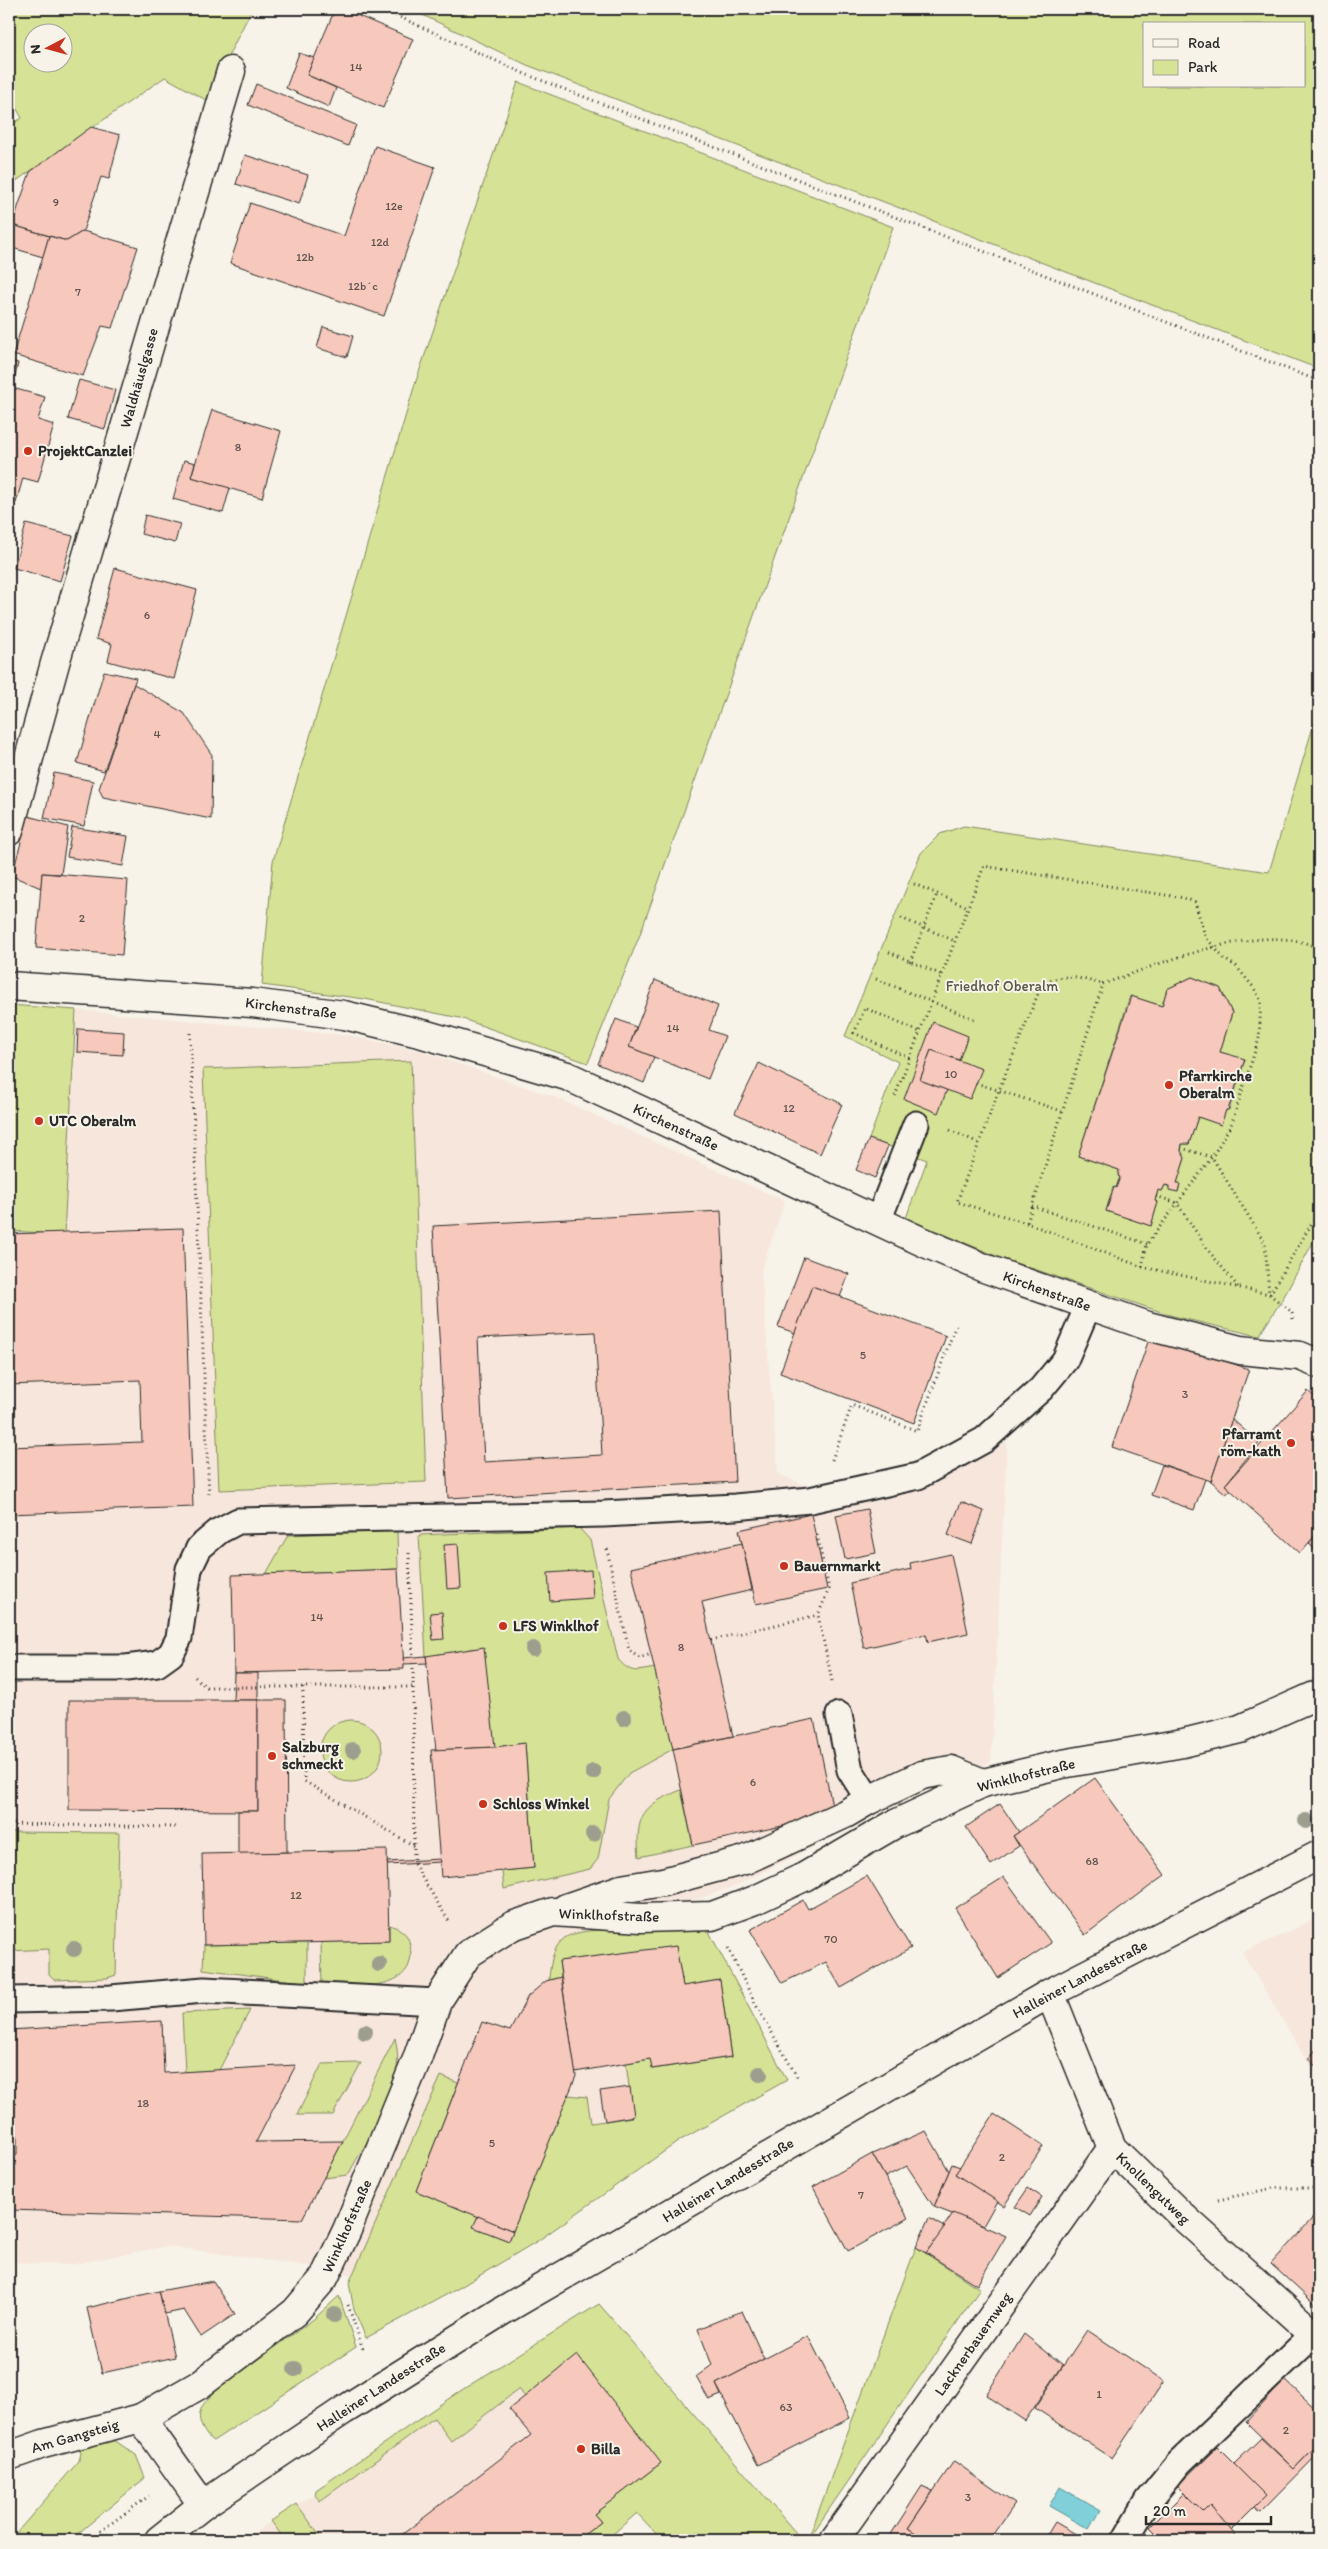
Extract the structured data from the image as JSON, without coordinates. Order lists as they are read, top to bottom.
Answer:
{
  "streets": {
    "street": [
      "Waldhäuslgasse",
      "Kirchenstraße",
      "Winklhofstraße",
      "Halleiner Landesstraße",
      "Knollengutweg",
      "Lacknerbauernweg",
      "Am Gangsteig"
    ]
  },
  "crossings": [
    ["Winklhofstraße", "Am Gangsteig"],
    ["Halleiner Landesstraße", "Knollengutweg"],
    ["Knollengutweg", "Lacknerbauernweg"]
  ],
  "parks": ["Friedhof Oberalm"],
  "places": [
    "ProjektCanzlei",
    "Pfarrkirche Oberalm",
    "UTC Oberalm",
    "Pfarramt röm-kath",
    "Bauernmarkt",
    "LFS Winklhof",
    "Salzburg schmeckt",
    "Schloss Winkel",
    "Billa"
  ],
  "house_numbers": [
    "14",
    "9",
    "12e",
    "12d",
    "12b",
    "12b´c",
    "7",
    "8",
    "6",
    "4",
    "2",
    "14",
    "10",
    "12",
    "5",
    "3",
    "14",
    "8",
    "6",
    "68",
    "12",
    "70",
    "18",
    "5",
    "2",
    "7",
    "1",
    "63",
    "2",
    "3"
  ],
  "legend": ["Road", "Park"],
  "scale_bar": "20 m",
  "north": "left"
}
